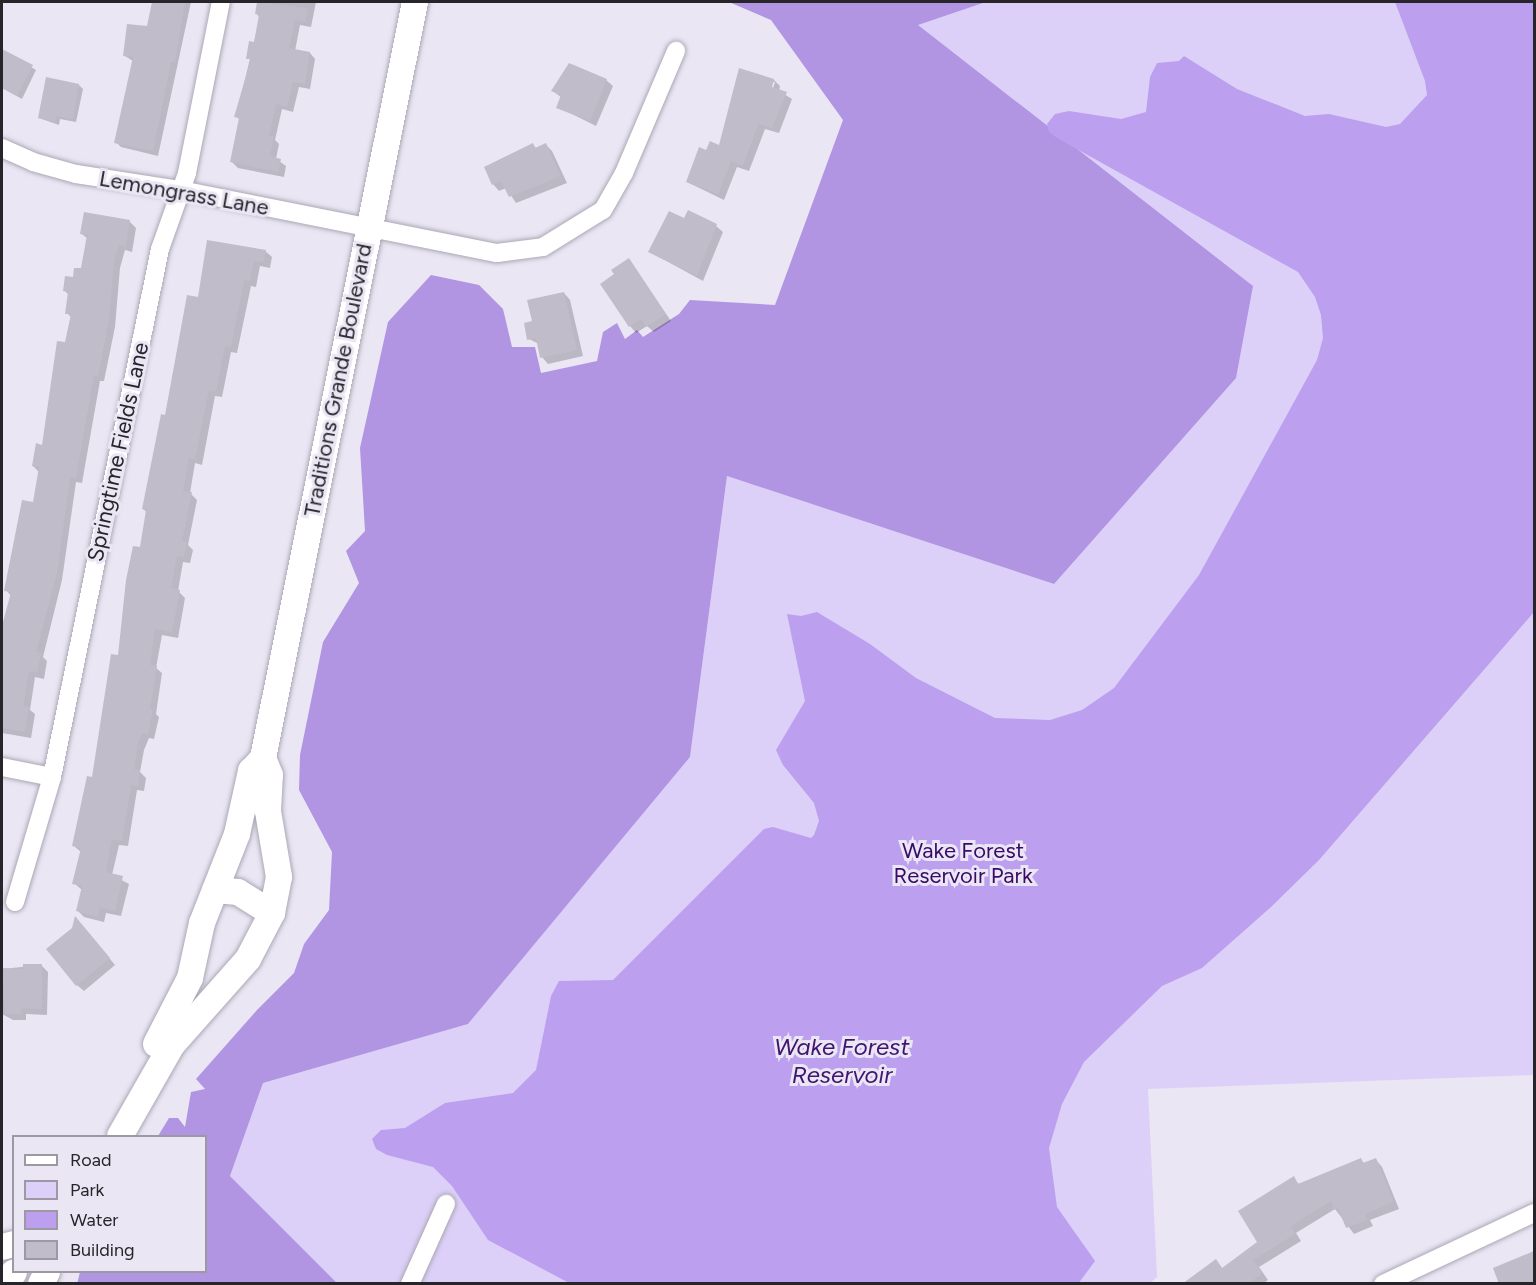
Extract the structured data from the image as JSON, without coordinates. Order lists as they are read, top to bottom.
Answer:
{
  "streets": {
    "main road": ["Traditions Grande Boulevard"],
    "street": ["Lemongrass Lane", "Springtime Fields Lane"]
  },
  "crossings": [
    ["Lemongrass Lane", "Traditions Grande Boulevard"],
    ["Lemongrass Lane", "Springtime Fields Lane"]
  ],
  "water": ["Wake Forest Reservoir"],
  "parks": ["Wake Forest Reservoir Park"],
  "legend": [
    "Road",
    "Park",
    "Water",
    "Building"
  ]
}
